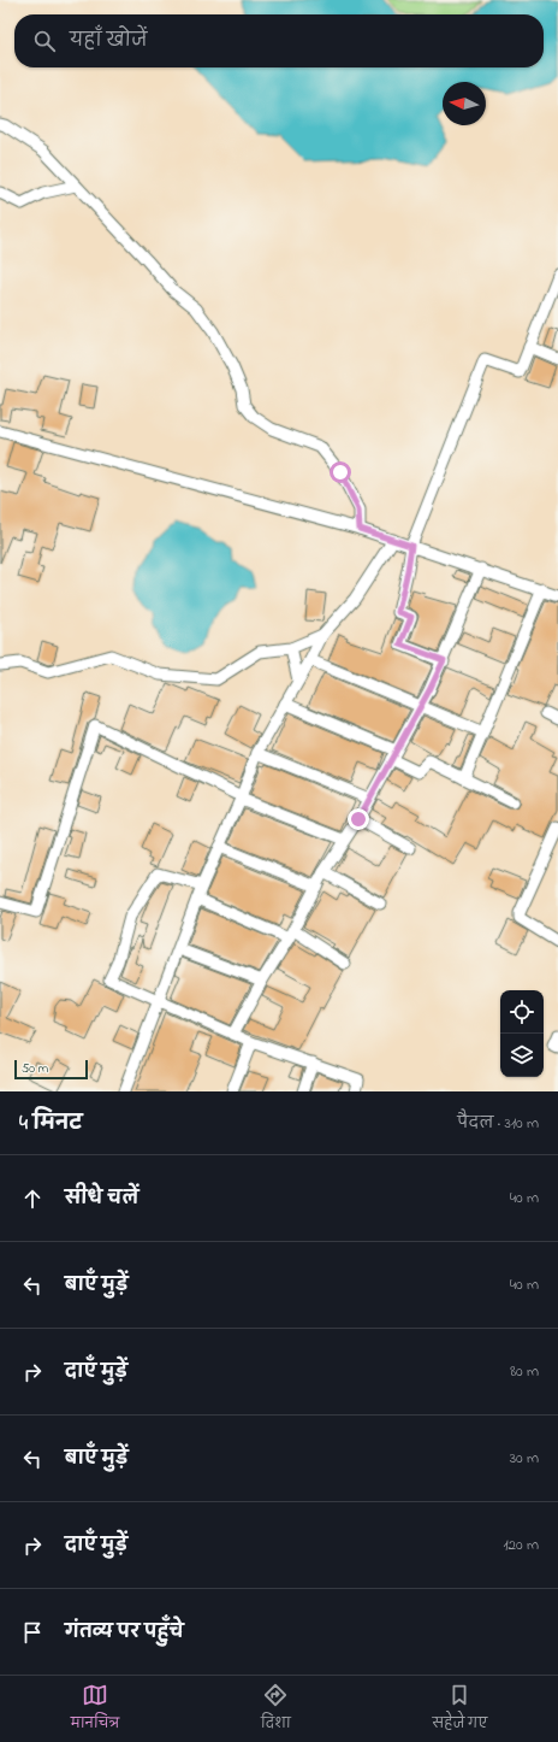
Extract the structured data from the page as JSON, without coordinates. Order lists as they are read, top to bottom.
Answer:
{
  "scale_bar": "50 m",
  "north": "left",
  "page": {
    "search": "यहाँ खोजें",
    "scale": "50 m",
    "heading": ["4 मिनट", "पैदल · 310 m"],
    "list": [
      ["सीधे चलें", "40 m"],
      ["बाएँ मुड़ें", "40 m"],
      ["दाएँ मुड़ें", "80 m"],
      ["बाएँ मुड़ें", "30 m"],
      ["दाएँ मुड़ें", "120 m"],
      "गंतव्य पर पहुँचे"
    ],
    "nav": ["मानचित्र", "दिशा", "सहेजे गए"]
  }
}
